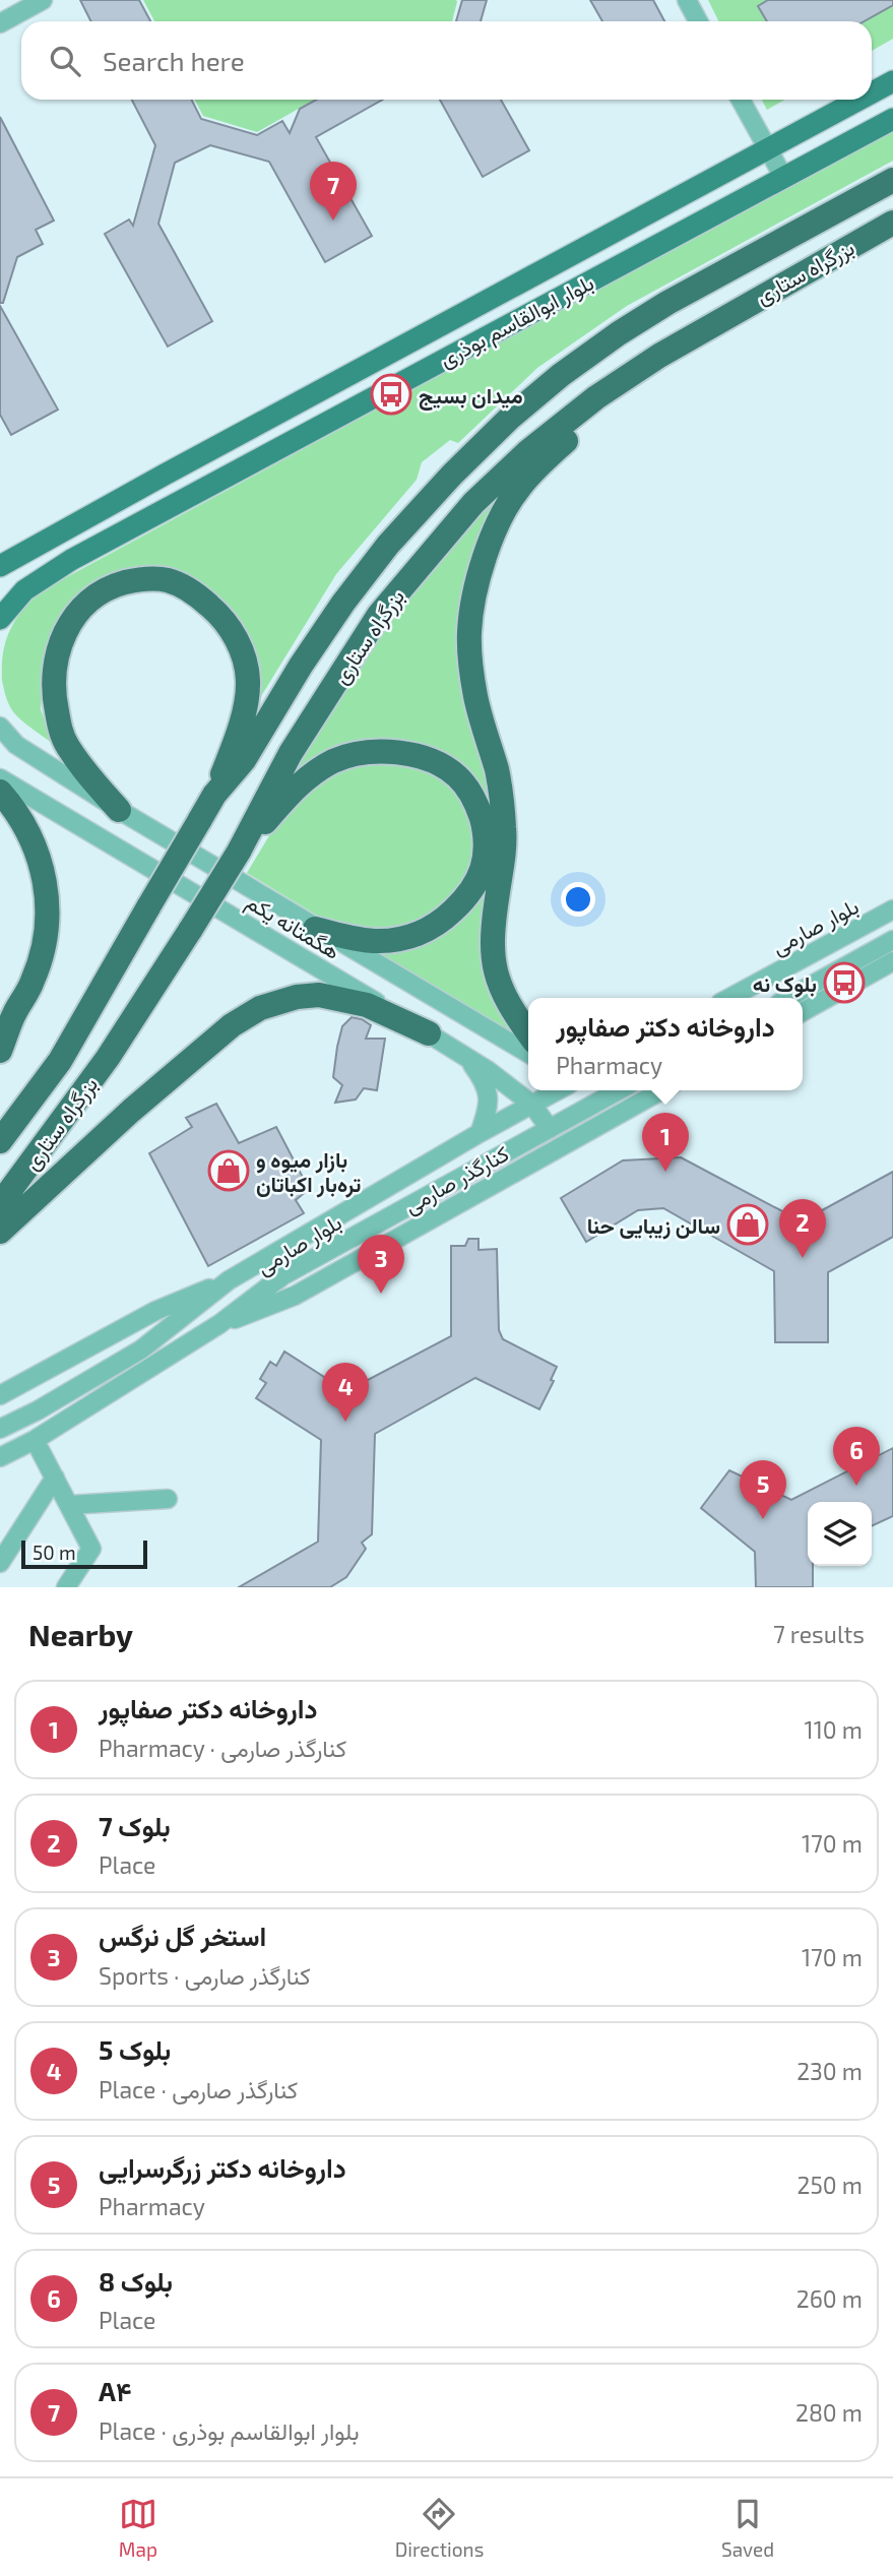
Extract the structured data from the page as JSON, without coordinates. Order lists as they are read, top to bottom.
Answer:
{
  "streets": {
    "highway": ["بزرگراه ستاری"],
    "main road": ["بلوار ابوالقاسم بوذری"],
    "street": ["هگمتانه یکم", "بلوار صارمی", "کنارگذر صارمی"]
  },
  "crossings": [
    ["هگمتانه یکم", "بلوار صارمی"],
    ["بلوار صارمی", "کنارگذر صارمی"]
  ],
  "places": {
    "bus stop": ["میدان بسیج", "بلوک نه"],
    "shop": ["بازار میوه و تره‌بار اکباتان", "سالن زیبایی حنا"]
  },
  "scale_bar": "50 m",
  "page": {
    "search": "Search here",
    "pins": [
      "7",
      "1",
      "2",
      "3",
      "4",
      "6",
      "5"
    ],
    "popup": ["داروخانه دکتر صفاپور", "Pharmacy"],
    "scale": "50 m",
    "heading": ["Nearby", "7 results"],
    "list": [
      {
        "mark": "1",
        "name": "داروخانه دکتر صفاپور",
        "note": "Pharmacy · کنارگذر صارمی",
        "value": "110 m"
      },
      {
        "mark": "2",
        "name": "بلوک 7",
        "note": "Place",
        "value": "170 m"
      },
      {
        "mark": "3",
        "name": "استخر گل نرگس",
        "note": "Sports · کنارگذر صارمی",
        "value": "170 m"
      },
      {
        "mark": "4",
        "name": "بلوک 5",
        "note": "Place · کنارگذر صارمی",
        "value": "230 m"
      },
      {
        "mark": "5",
        "name": "داروخانه دکتر زرگرسرایی",
        "note": "Pharmacy",
        "value": "250 m"
      },
      {
        "mark": "6",
        "name": "بلوک 8",
        "note": "Place",
        "value": "260 m"
      },
      {
        "mark": "7",
        "name": "A۴",
        "note": "Place · بلوار ابوالقاسم بوذری",
        "value": "280 m"
      }
    ],
    "nav": ["Map", "Directions", "Saved"]
  }
}
